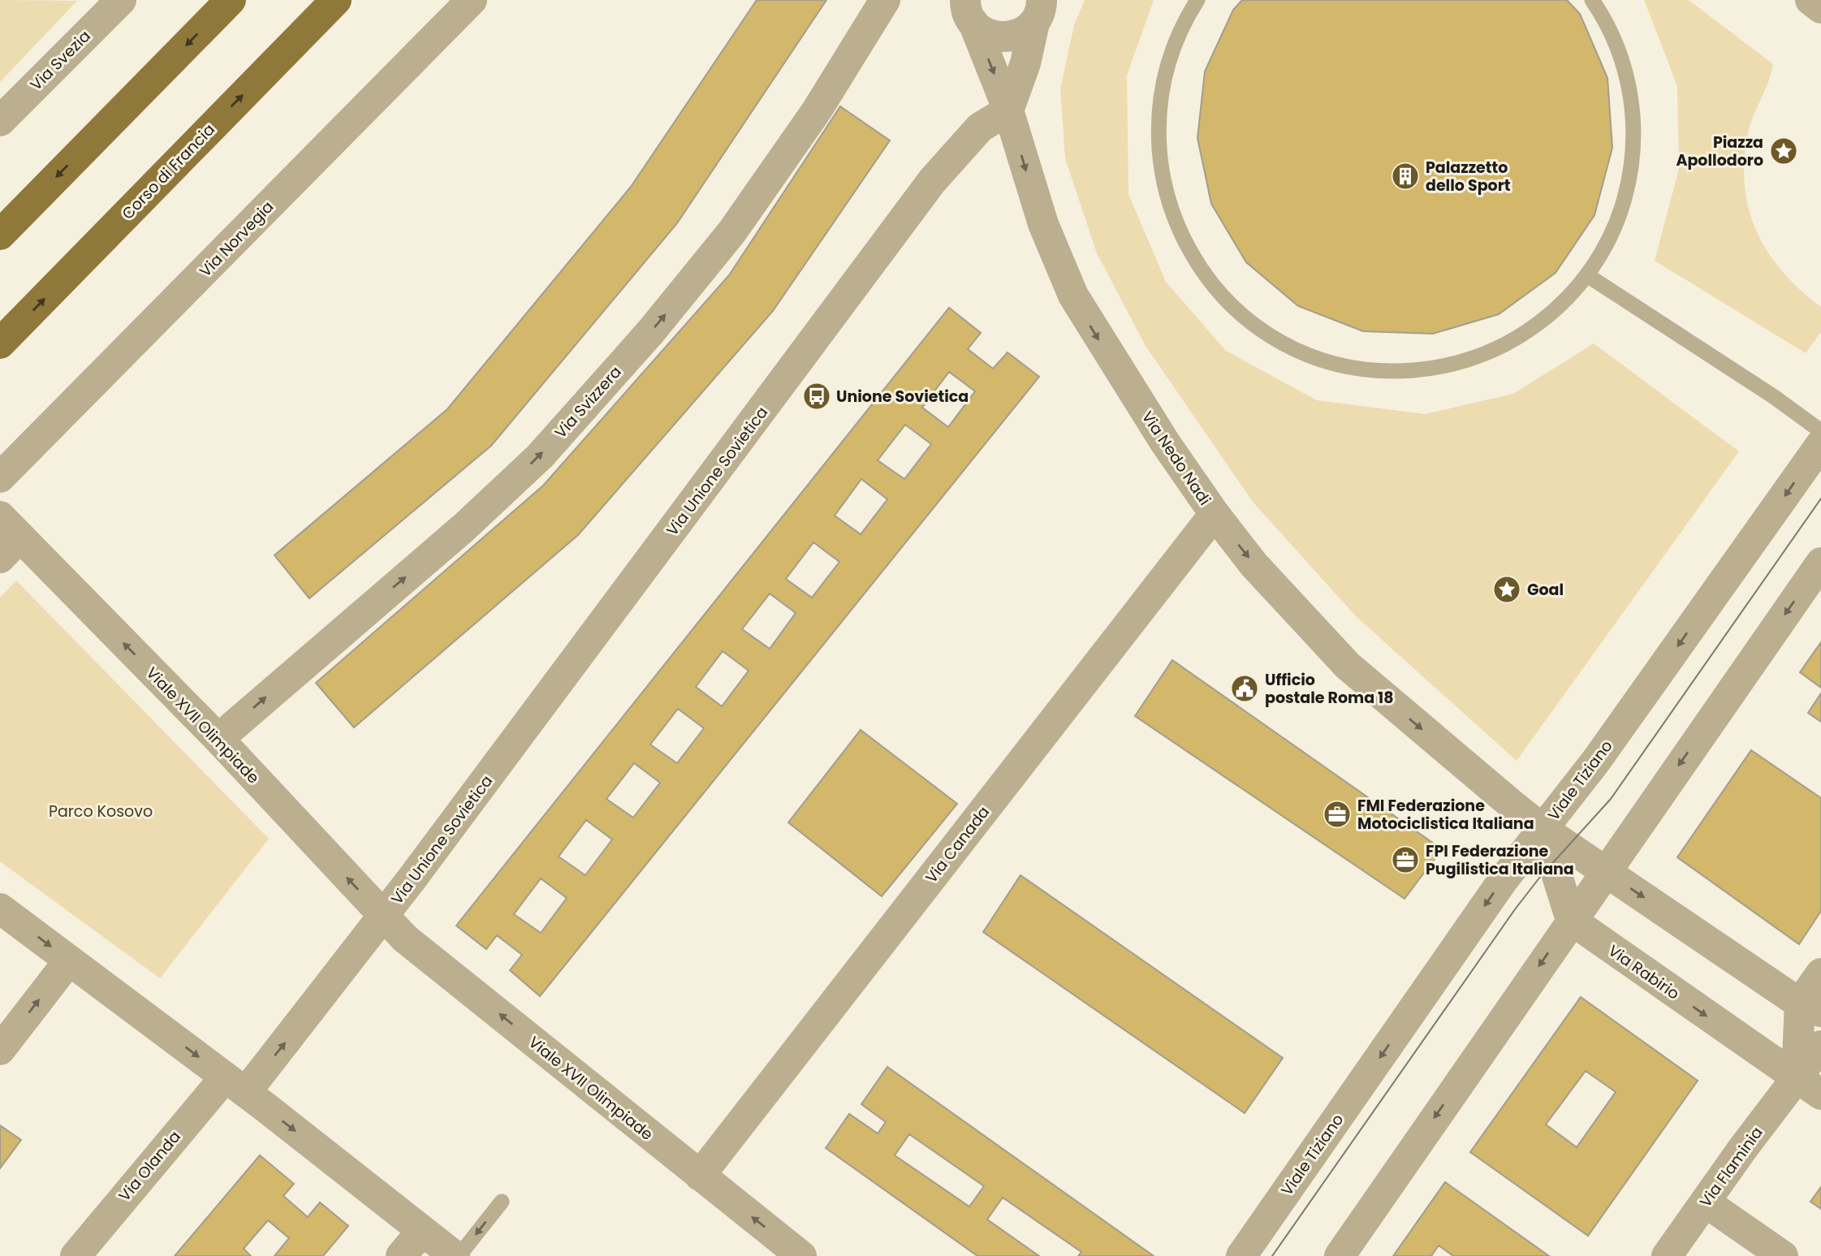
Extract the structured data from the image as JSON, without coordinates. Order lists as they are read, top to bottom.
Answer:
{
  "streets": {
    "main road": ["Corso di Francia"],
    "street": [
      "Via Svezia",
      "Via Norvegia",
      "Via Svizzera",
      "Via Nedo Nadi",
      "Via Unione Sovietica",
      "Viale XVII Olimpiade",
      "Viale Tiziano",
      "Via Canada",
      "Via Rabirio",
      "Via Olanda",
      "Via Flaminia"
    ]
  },
  "crossings": [
    ["Via Svizzera", "Viale XVII Olimpiade"],
    ["Via Nedo Nadi", "Via Unione Sovietica"],
    ["Via Nedo Nadi", "Viale Tiziano"],
    ["Via Nedo Nadi", "Via Canada"],
    ["Via Unione Sovietica", "Viale XVII Olimpiade"],
    ["Viale XVII Olimpiade", "Via Canada"],
    ["Via Rabirio", "Via Flaminia"]
  ],
  "one_way": ["Via Svizzera", "Via Nedo Nadi"],
  "parks": ["Parco Kosovo"],
  "places": {
    "place": ["Piazza Apollodoro", "Goal"],
    "building": ["Palazzetto dello Sport"],
    "bus stop": ["Unione Sovietica"],
    "public building": ["Ufficio postale Roma 18"],
    "office": ["FMI Federazione Motociclistica Italiana", "FPI Federazione Pugilistica Italiana"]
  }
}
